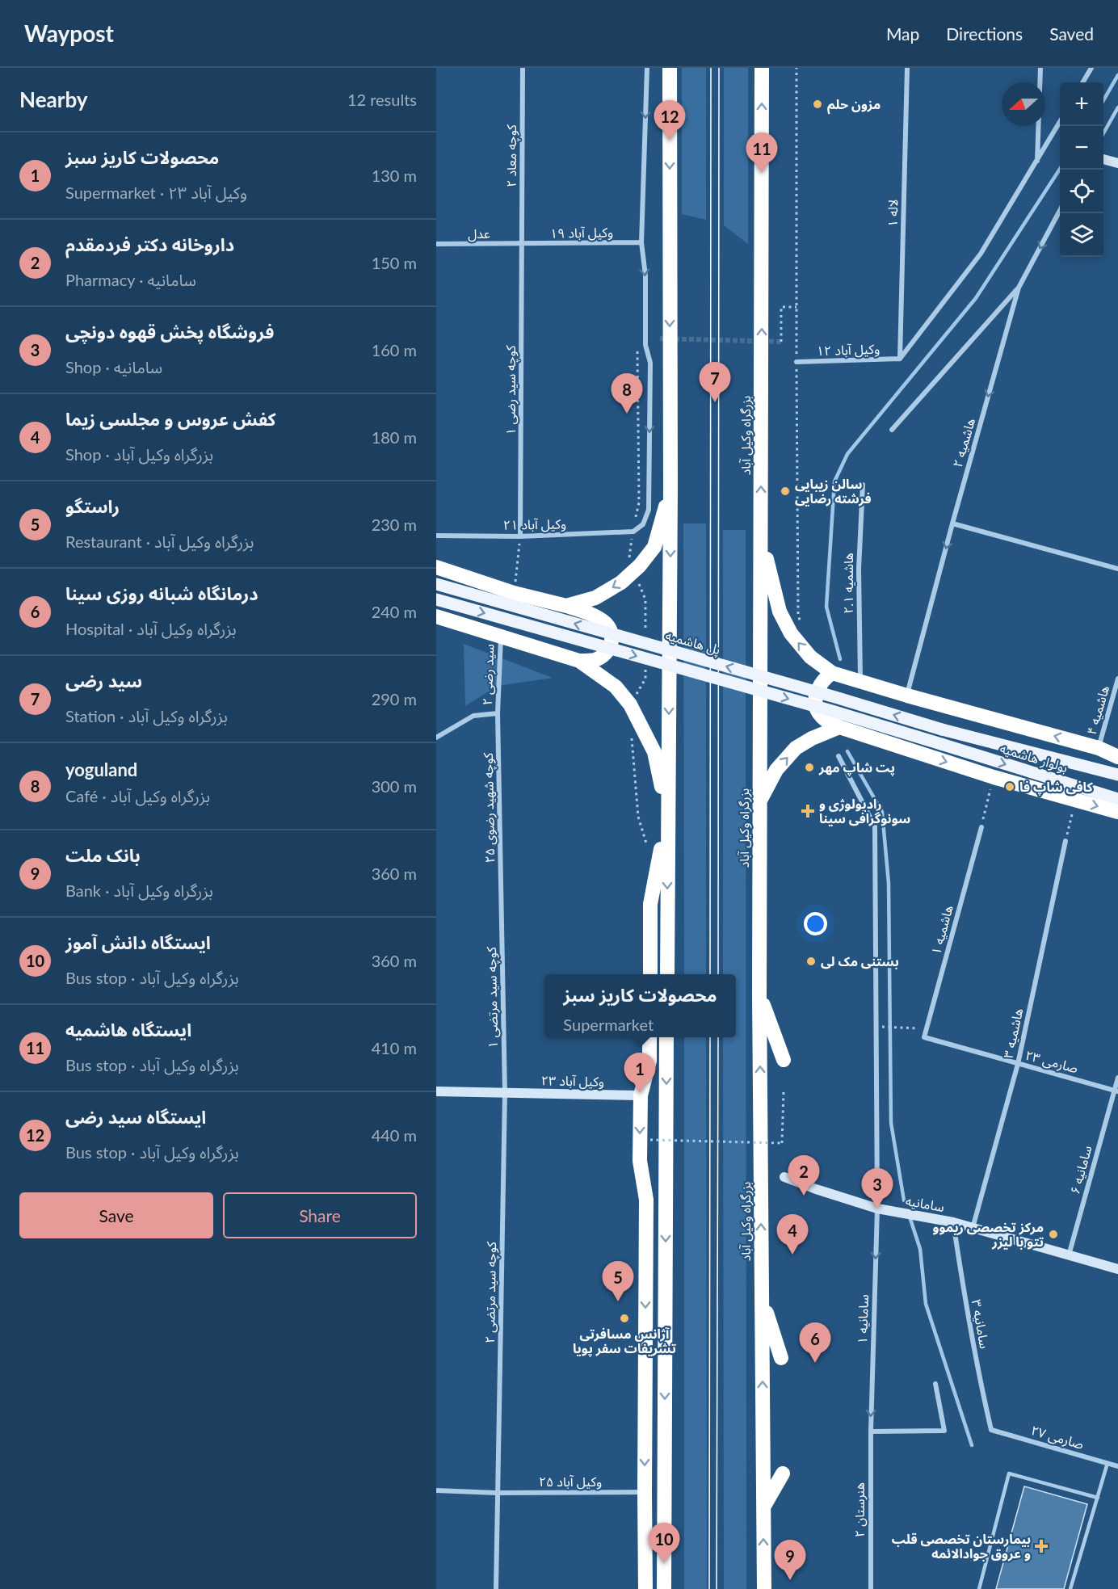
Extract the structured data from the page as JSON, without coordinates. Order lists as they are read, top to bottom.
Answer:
{
  "streets": {
    "highway": ["بزرگراه وکیل آباد"],
    "main road": ["پل هاشمیه", "بولوار هاشمیه"],
    "street": [
      "کوچه معاد ۲",
      "لاله ۱",
      "۱۹ وکیل آباد",
      "عدل",
      "۱۲ وکیل آباد",
      "کوچه سید رضی ۱",
      "هاشمیه ۲",
      "۲۱ وکیل آباد",
      "هاشمیه ۲.۱",
      "سید رضی ۲",
      "هاشمیه ۴",
      "کوچه شهید رضوی ۲۵",
      "هاشمیه ۱",
      "کوچه سید مرتضی ۱",
      "هاشمیه ۳",
      "صارمی ۲۳",
      "۲۳ وکیل آباد",
      "سامانیه ۶",
      "سامانیه",
      "کوچه سید مرتضی ۲",
      "سامانیه ۱",
      "سامانیه ۳",
      "صارمی ۲۷",
      "۲۵ وکیل آباد",
      "هنرستان ۲"
    ]
  },
  "crossings": [
    ["کوچه معاد ۲", "۱۹ وکیل آباد"],
    ["کوچه معاد ۲", "عدل"],
    ["کوچه معاد ۲", "کوچه سید رضی ۱"],
    ["لاله ۱", "۱۲ وکیل آباد"],
    ["۱۹ وکیل آباد", "عدل"],
    ["۱۹ وکیل آباد", "کوچه سید رضی ۱"],
    ["۱۹ وکیل آباد", "۲۱ وکیل آباد"],
    ["عدل", "کوچه سید رضی ۱"],
    ["کوچه سید رضی ۱", "۲۱ وکیل آباد"],
    ["پل هاشمیه", "بولوار هاشمیه"],
    ["سید رضی ۲", "کوچه شهید رضوی ۲۵"],
    ["کوچه شهید رضوی ۲۵", "کوچه سید مرتضی ۱"],
    ["هاشمیه ۱", "صارمی ۲۳"],
    ["کوچه سید مرتضی ۱", "۲۳ وکیل آباد"],
    ["کوچه سید مرتضی ۱", "کوچه سید مرتضی ۲"],
    ["هاشمیه ۳", "صارمی ۲۳"],
    ["هاشمیه ۳", "سامانیه"],
    ["صارمی ۲۳", "سامانیه ۶"],
    ["۲۳ وکیل آباد", "کوچه سید مرتضی ۲"],
    ["سامانیه ۶", "سامانیه"],
    ["سامانیه", "سامانیه ۱"],
    ["سامانیه", "سامانیه ۳"],
    ["کوچه سید مرتضی ۲", "۲۵ وکیل آباد"],
    ["سامانیه ۱", "هنرستان ۲"],
    ["سامانیه ۳", "صارمی ۲۷"]
  ],
  "one_way": ["هاشمیه ۲", "پل هاشمیه", "بولوار هاشمیه"],
  "places": {
    "other": [
      "مزون حلم",
      "سالن زیبایی فرشته رضایی",
      "پت شاپ مهر",
      "کافی شاپ فا",
      "بستنی مک لی",
      "مرکز تخصصی ریموو تتو با لیزر",
      "آژانس مسافرتی تشریفات سفر پویا"
    ],
    "health": ["رادیولوژی و سونوگرافی سینا", "بیمارستان تخصصی قلب و عروق جوادالائمه"]
  },
  "north": "left",
  "page": {
    "header": "Waypost",
    "nav": ["Map", "Directions", "Saved"],
    "heading": ["Nearby", "12 results"],
    "map_buttons": ["+", "−"],
    "pins": [
      "12",
      "11",
      "7",
      "8",
      "1",
      "2",
      "3",
      "4",
      "5",
      "6",
      "10",
      "9"
    ],
    "list": [
      {
        "mark": "1",
        "name": "محصولات کاریز سبز",
        "note": "Supermarket · ۲۳ وکیل آباد",
        "value": "130 m"
      },
      {
        "mark": "2",
        "name": "داروخانه دكتر فردمقدم",
        "note": "Pharmacy · سامانیه",
        "value": "150 m"
      },
      {
        "mark": "3",
        "name": "فروشگاه پخش قهوه دونچی",
        "note": "Shop · سامانیه",
        "value": "160 m"
      },
      {
        "mark": "4",
        "name": "کفش عروس و مجلسی زیما",
        "note": "Shop · بزرگراه وکیل آباد",
        "value": "180 m"
      },
      {
        "mark": "5",
        "name": "راستگو",
        "note": "Restaurant · بزرگراه وکیل آباد",
        "value": "230 m"
      },
      {
        "mark": "6",
        "name": "درمانگاه شبانه روزی سینا",
        "note": "Hospital · بزرگراه وکیل آباد",
        "value": "240 m"
      },
      {
        "mark": "7",
        "name": "سید رضی",
        "note": "Station · بزرگراه وکیل آباد",
        "value": "290 m"
      },
      {
        "mark": "8",
        "name": "yoguland",
        "note": "Café · بزرگراه وکیل آباد",
        "value": "300 m"
      },
      {
        "mark": "9",
        "name": "بانک ملت",
        "note": "Bank · بزرگراه وکیل آباد",
        "value": "360 m"
      },
      {
        "mark": "10",
        "name": "ایستگاه دانش آموز",
        "note": "Bus stop · بزرگراه وکیل آباد",
        "value": "360 m"
      },
      {
        "mark": "11",
        "name": "ایستگاه هاشمیه",
        "note": "Bus stop · بزرگراه وکیل آباد",
        "value": "410 m"
      },
      {
        "mark": "12",
        "name": "ایستگاه سید رضی",
        "note": "Bus stop · بزرگراه وکیل آباد",
        "value": "440 m"
      }
    ],
    "popup": ["محصولات کاریز سبز", "Supermarket"],
    "buttons": ["Save", "Share"]
  }
}
